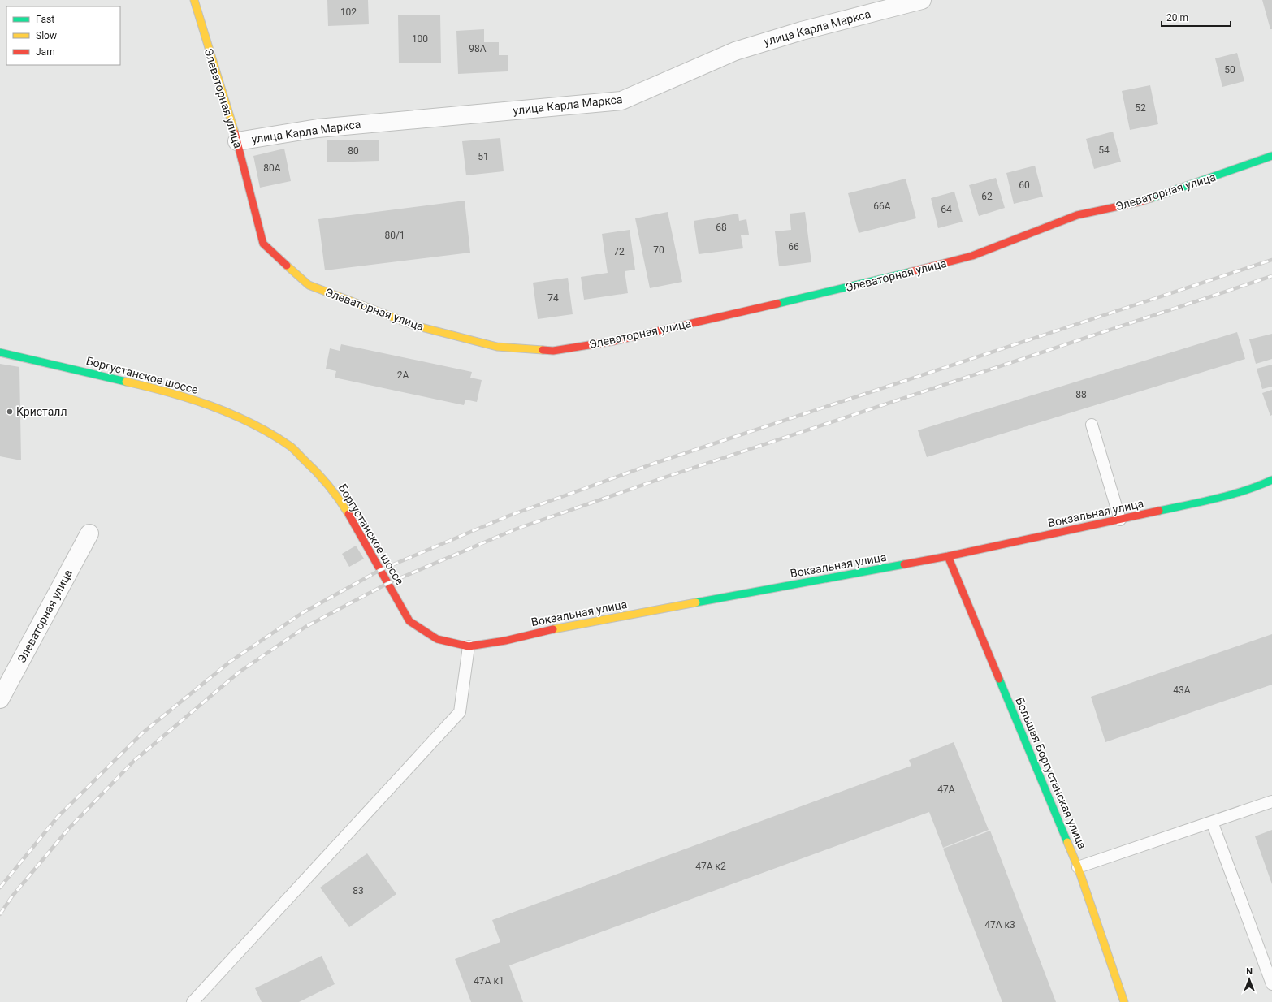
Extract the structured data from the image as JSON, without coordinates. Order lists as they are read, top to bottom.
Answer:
{
  "streets": {
    "street": [
      "улица Карла Маркса",
      "Элеваторная улица",
      "Боргустанское шоссе",
      "Вокзальная улица",
      "Большая Боргустанская улица"
    ]
  },
  "crossings": [
    ["улица Карла Маркса", "Элеваторная улица"],
    ["Боргустанское шоссе", "Вокзальная улица"],
    ["Вокзальная улица", "Большая Боргустанская улица"]
  ],
  "places": ["Кристалл"],
  "house_numbers": [
    "102",
    "100",
    "98А",
    "50",
    "52",
    "54",
    "80",
    "51",
    "80А",
    "60",
    "62",
    "66А",
    "64",
    "68",
    "80/1",
    "66",
    "70",
    "72",
    "74",
    "2А",
    "88",
    "43А",
    "47А",
    "47А к2",
    "83",
    "47А к3",
    "47А к1"
  ],
  "legend": ["Fast", "Slow", "Jam"],
  "scale_bar": "20 m",
  "north": "top"
}
